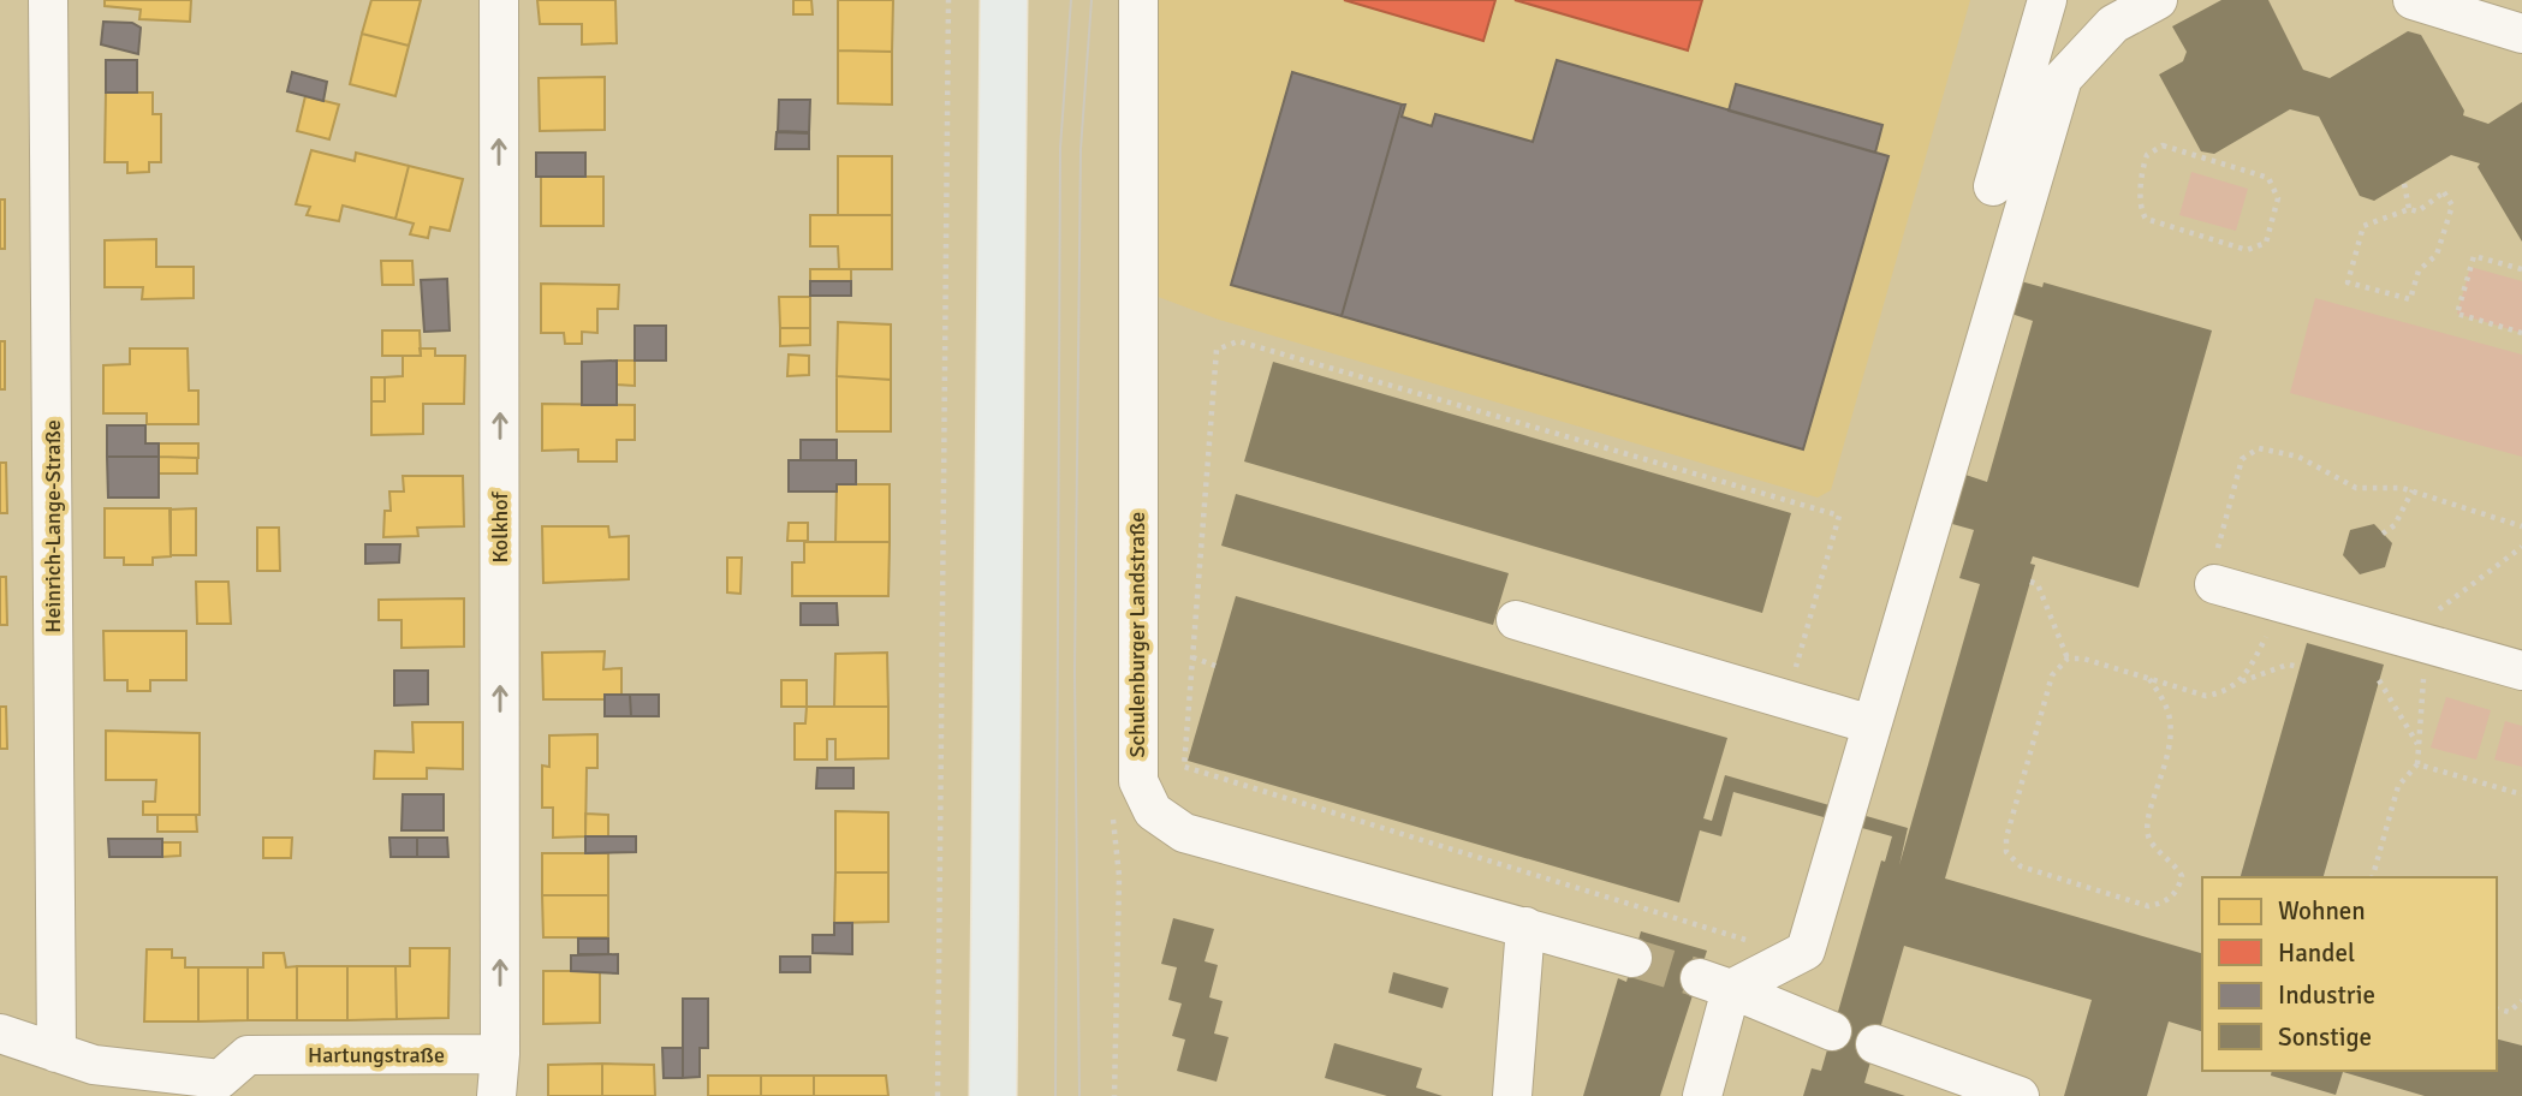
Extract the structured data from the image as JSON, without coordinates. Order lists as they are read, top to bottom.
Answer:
{
  "streets": {
    "street": [
      "Heinrich-Lange-Straße",
      "Kolkhof",
      "Schulenburger Landstraße",
      "Hartungstraße"
    ]
  },
  "crossings": [
    ["Heinrich-Lange-Straße", "Hartungstraße"],
    ["Kolkhof", "Hartungstraße"]
  ],
  "one_way": ["Kolkhof"],
  "legend": [
    "Wohnen",
    "Handel",
    "Industrie",
    "Sonstige"
  ]
}
